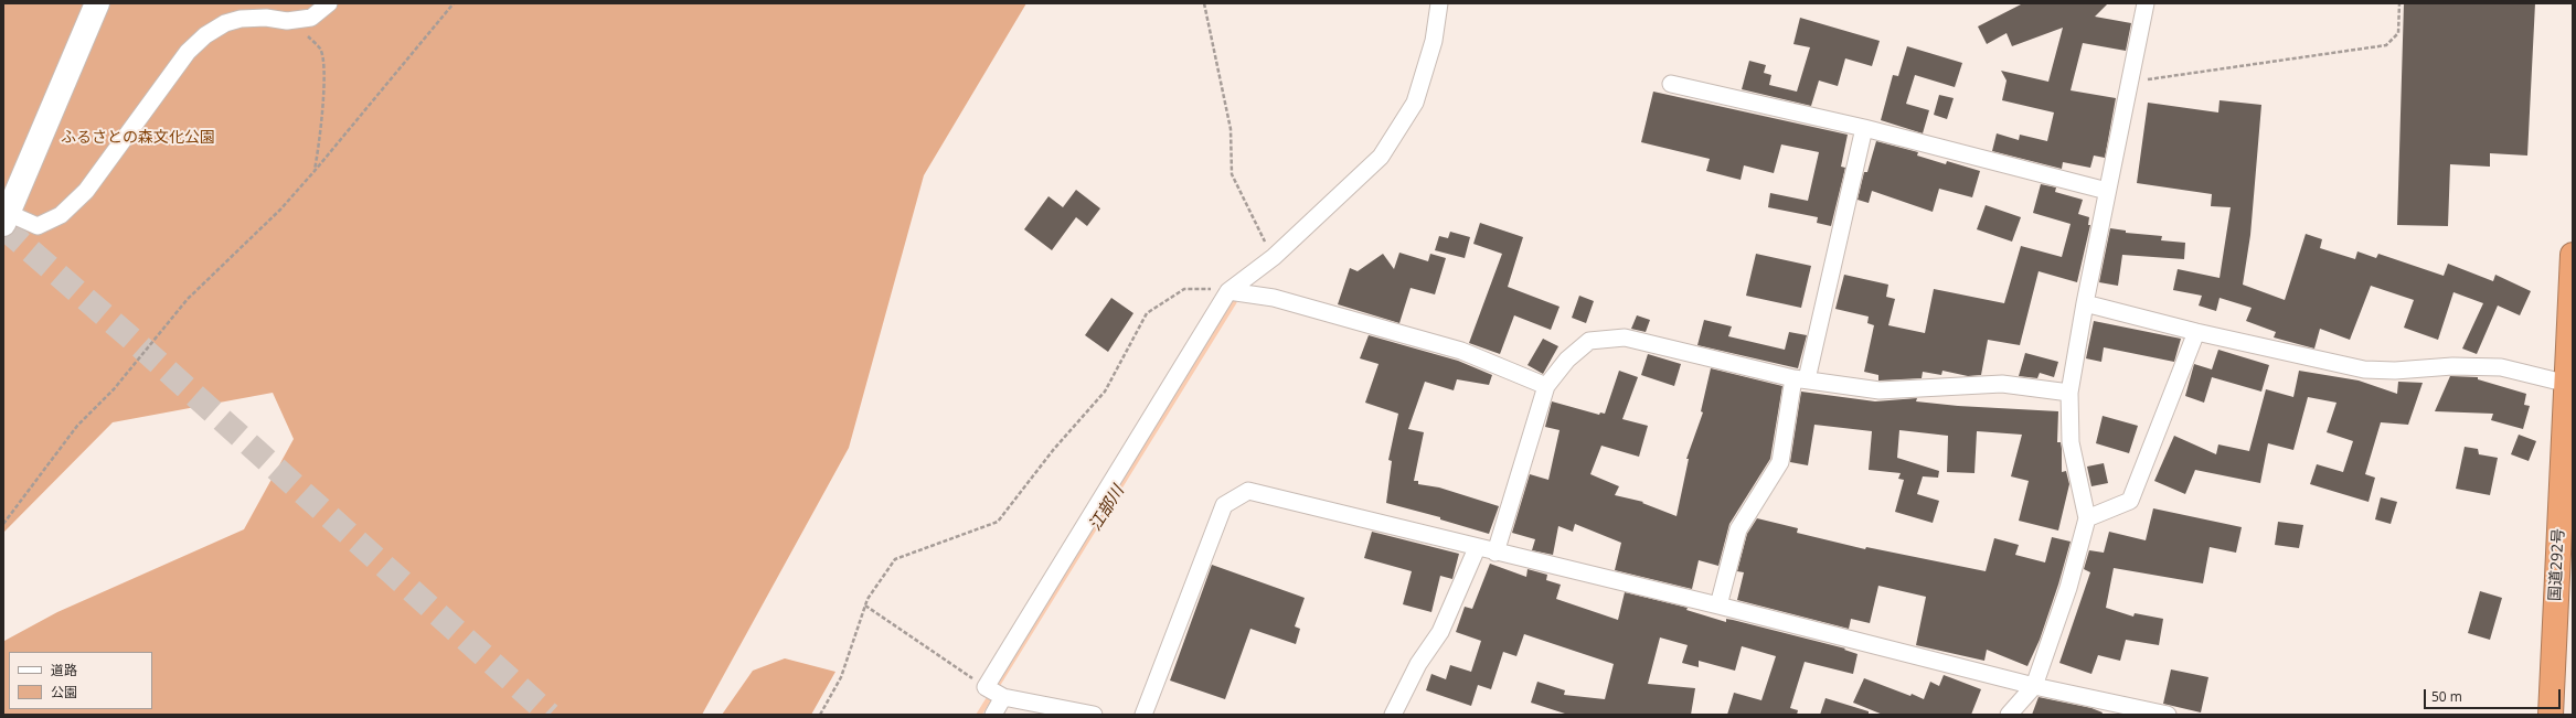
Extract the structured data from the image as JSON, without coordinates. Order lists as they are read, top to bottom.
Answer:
{
  "streets": {
    "highway": ["国道292号"]
  },
  "water": ["江部川"],
  "parks": ["ふるさとの森文化公園"],
  "legend": ["道路", "公園"],
  "scale_bar": "50 m"
}
